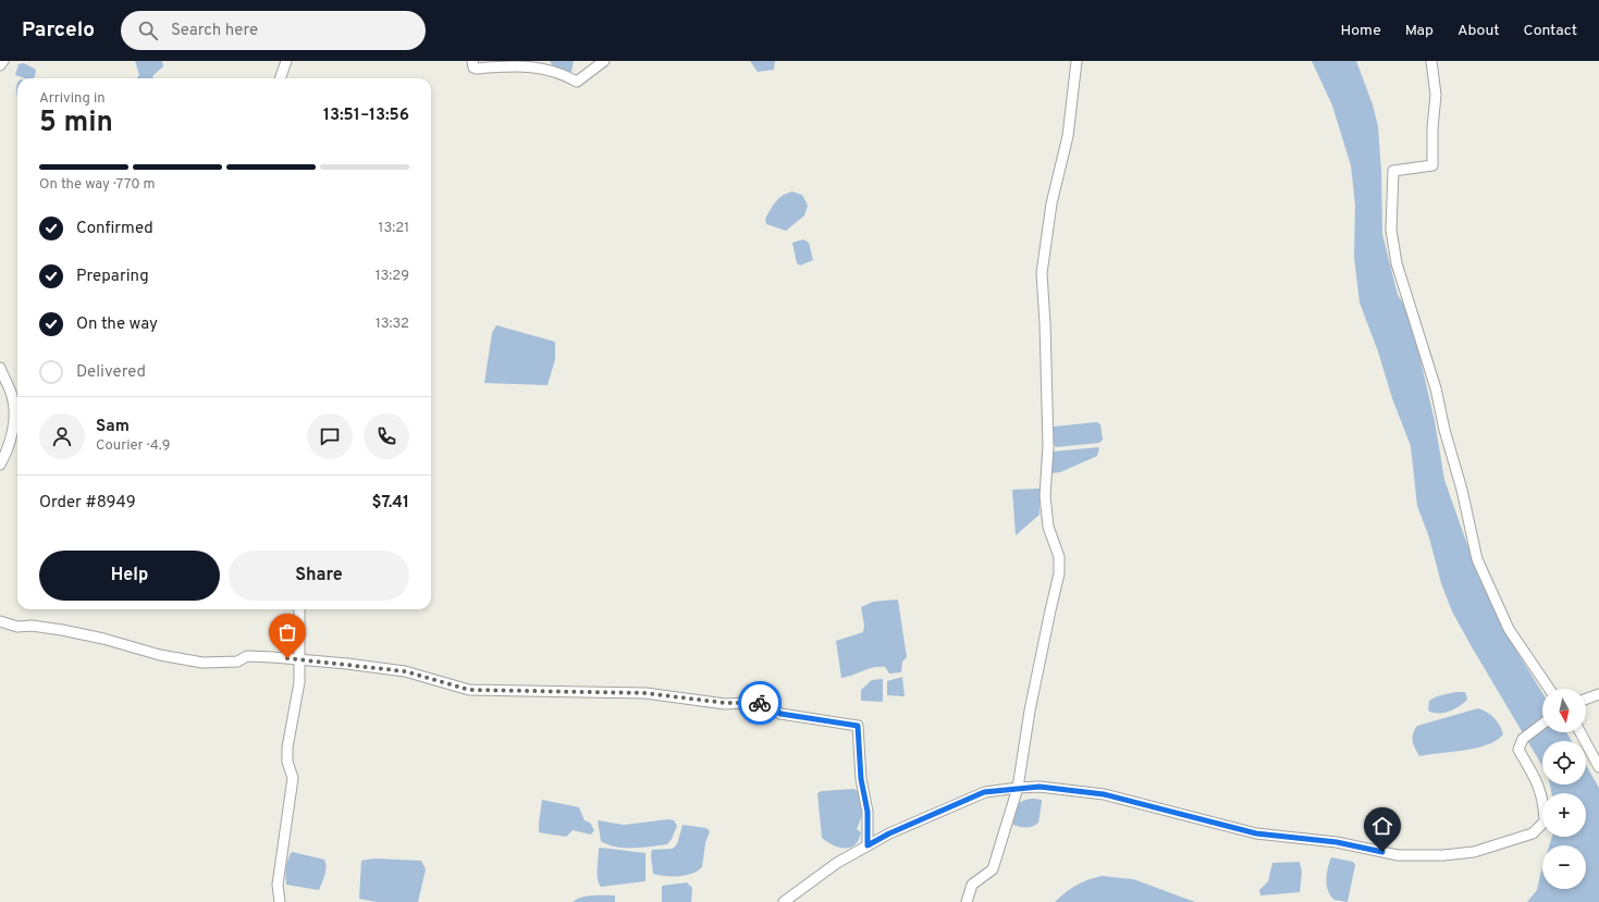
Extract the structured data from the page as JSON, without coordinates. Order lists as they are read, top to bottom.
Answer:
{
  "north": "bottom",
  "page": {
    "header": "Parcelo",
    "search": "Search here",
    "nav": [
      "Home",
      "Map",
      "About",
      "Contact"
    ],
    "heading": ["5 min", "Arriving in", "13:51–13:56"],
    "panel": [
      "Sam",
      "Courier · 4.9",
      "Order #8949",
      "$7.41"
    ],
    "bar": "On the way · 770 m",
    "list": [
      ["Confirmed", "13:21"],
      ["Preparing", "13:29"],
      ["On the way", "13:32"],
      "Delivered"
    ],
    "buttons": ["Help", "Share"],
    "map_buttons": ["+", "−"]
  }
}
